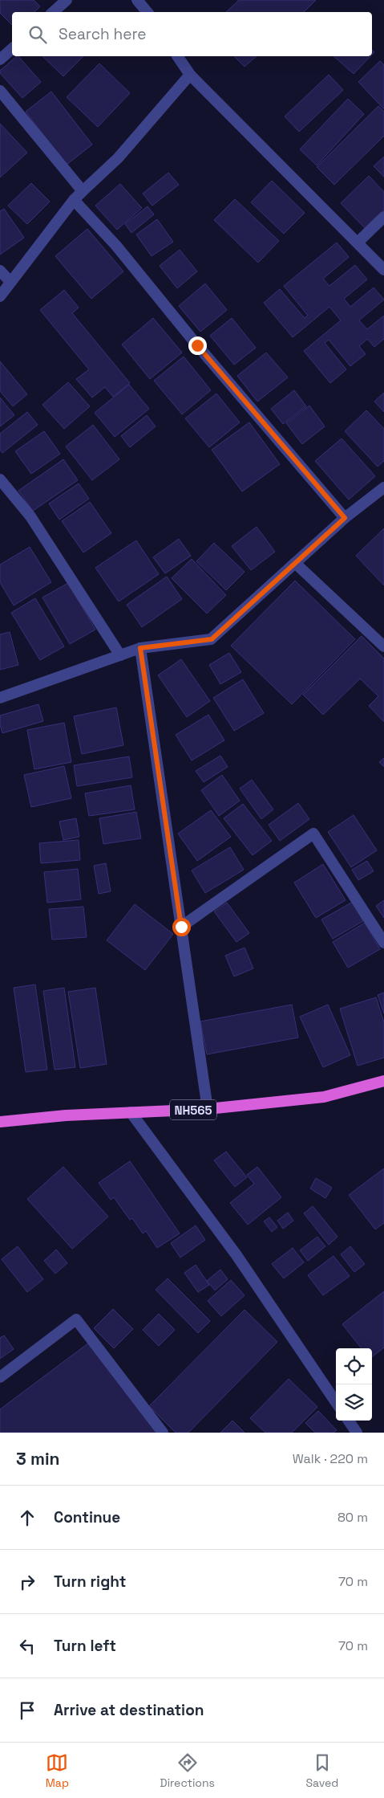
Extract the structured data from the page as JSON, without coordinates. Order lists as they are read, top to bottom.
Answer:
{
  "streets": {
    "highway": ["NH565"]
  },
  "page": {
    "search": "Search here",
    "heading": ["3 min", "Walk · 220 m"],
    "list": [
      ["Continue", "80 m"],
      ["Turn right", "70 m"],
      ["Turn left", "70 m"],
      "Arrive at destination"
    ],
    "nav": ["Map", "Directions", "Saved"]
  }
}
